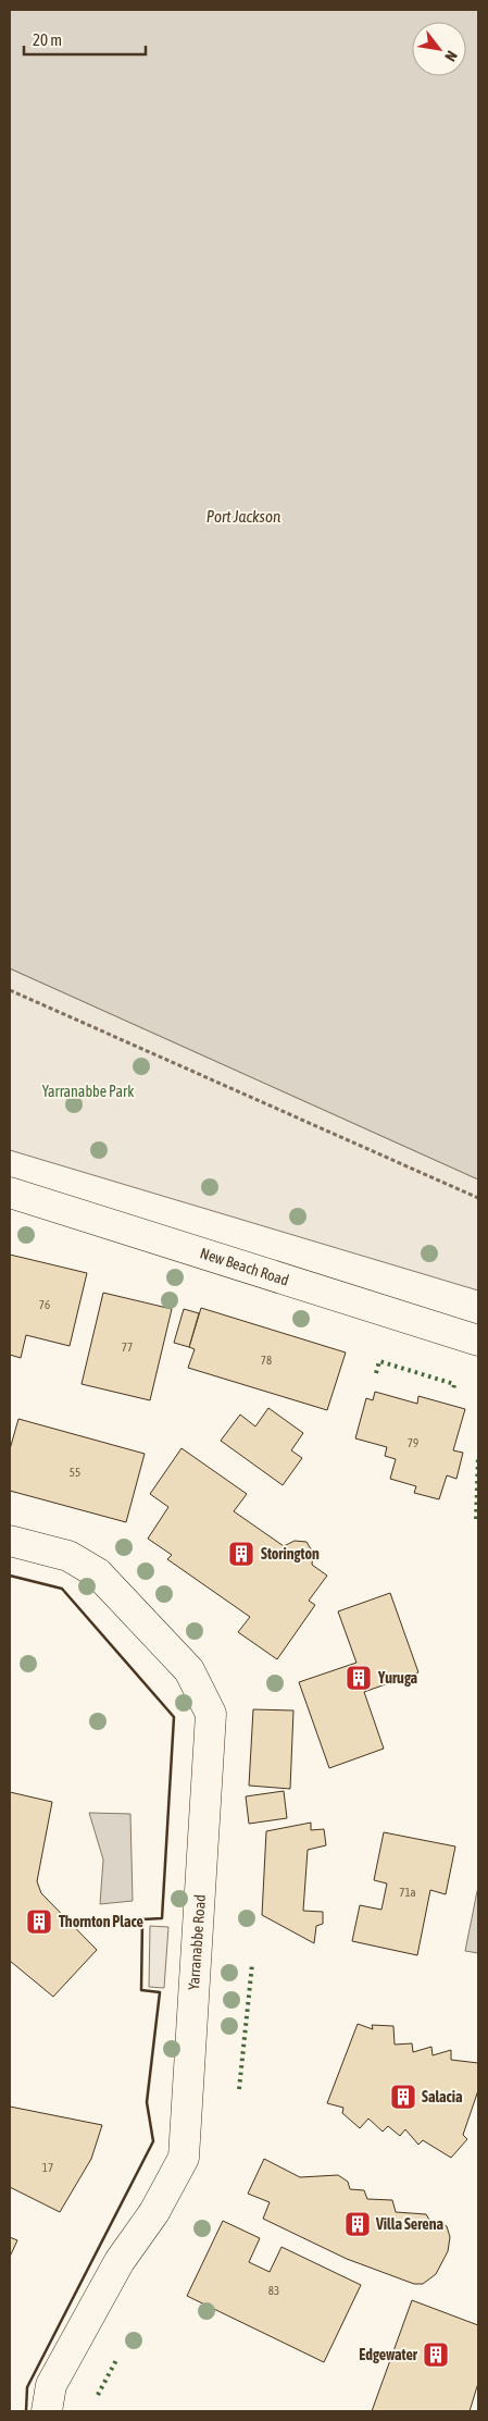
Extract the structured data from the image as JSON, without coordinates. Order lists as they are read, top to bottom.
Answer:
{
  "streets": {
    "street": ["New Beach Road", "Yarranabbe Road"]
  },
  "water": ["Port Jackson"],
  "parks": ["Yarranabbe Park"],
  "places": {
    "building": [
      "Storington",
      "Yuruga",
      "Thornton Place",
      "Salacia",
      "Villa Serena",
      "Edgewater"
    ]
  },
  "house_numbers": [
    "76",
    "77",
    "78",
    "79",
    "55",
    "71a",
    "17",
    "83"
  ],
  "scale_bar": "20 m",
  "north": "bottom right"
}
